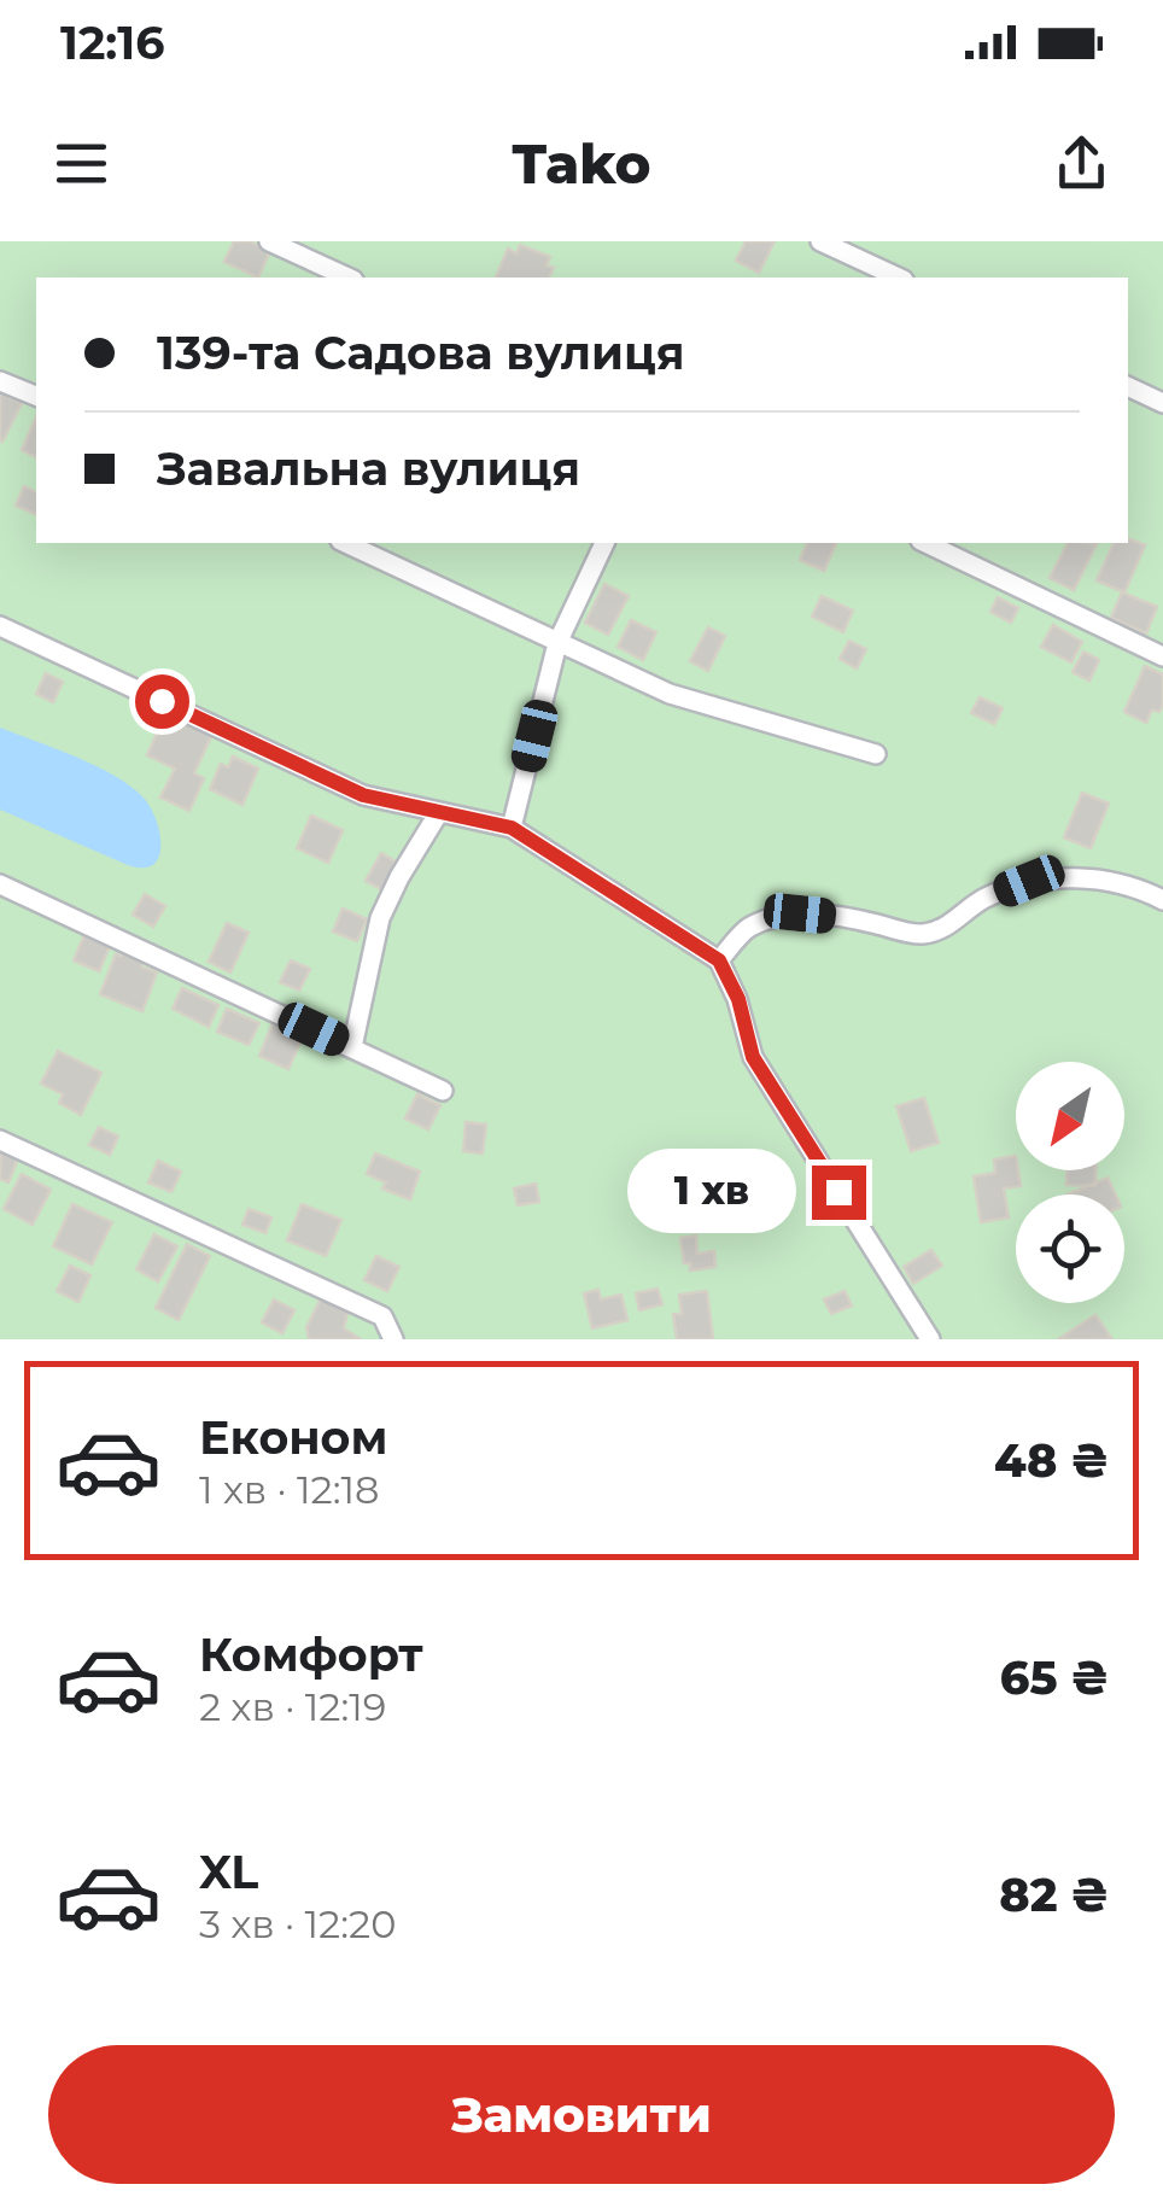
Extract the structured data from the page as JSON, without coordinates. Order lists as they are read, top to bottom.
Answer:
{
  "north": "bottom left",
  "page": {
    "status": "12:16",
    "header": "Tako",
    "banner": ["139-та Садова вулиця", "Завальна вулиця"],
    "bubble": "1 хв",
    "list": [
      {
        "name": "Економ",
        "note": "1 хв · 12:18",
        "value": "48 ₴"
      },
      {
        "name": "Комфорт",
        "note": "2 хв · 12:19",
        "value": "65 ₴"
      },
      {
        "name": "XL",
        "note": "3 хв · 12:20",
        "value": "82 ₴"
      }
    ],
    "buttons": "Замовити"
  }
}
